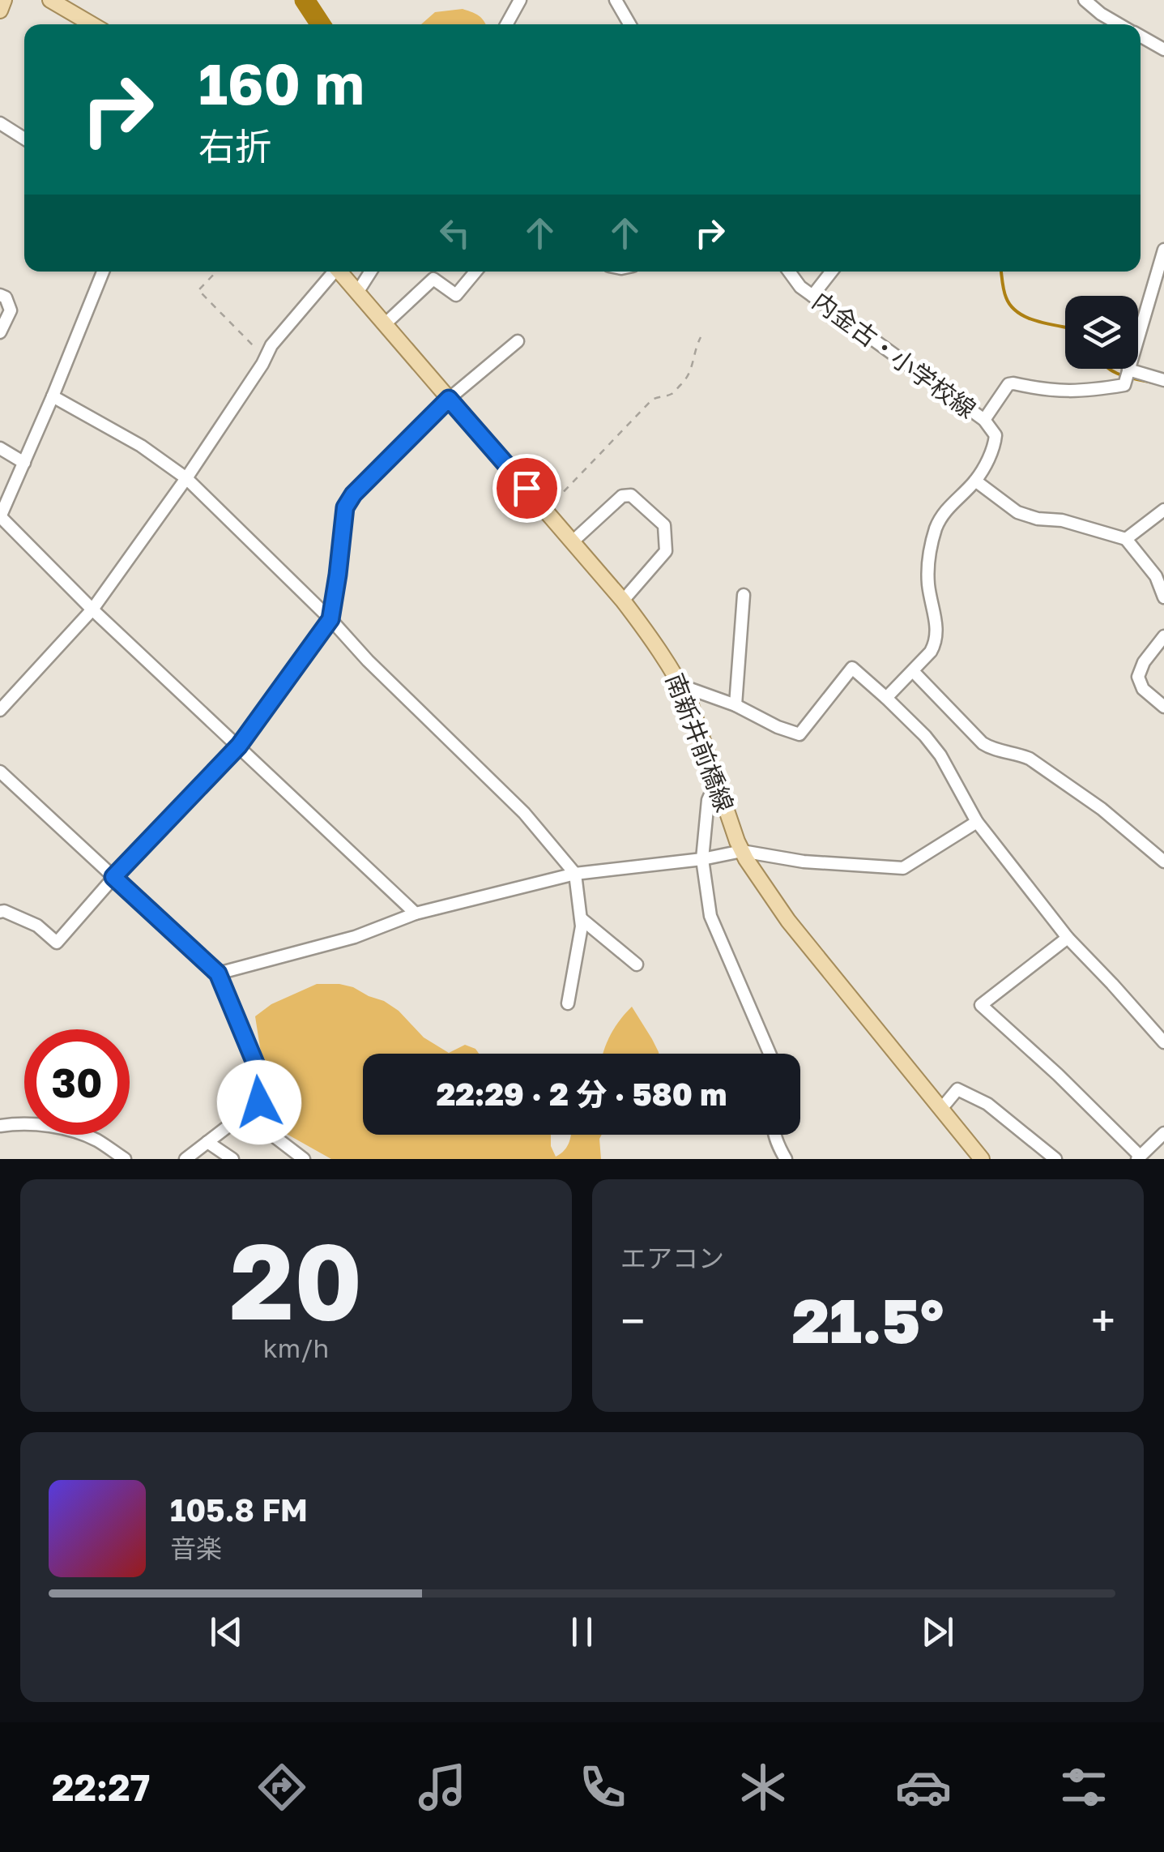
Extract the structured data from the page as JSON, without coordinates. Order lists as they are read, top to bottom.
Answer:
{
  "streets": {
    "main road": ["南新井前橋線"],
    "street": ["内金古・小学校線"]
  },
  "page": {
    "turn": ["160 m", "右折"],
    "limit": "30",
    "trip": "22:29 · 2 分 · 580 m",
    "tile": [
      ["20", "km/h"],
      "エアコン"
    ],
    "heat": ["−", "21.5°", "+"],
    "song": ["105.8 FM", "音楽"],
    "tabs": "22:27"
  }
}
